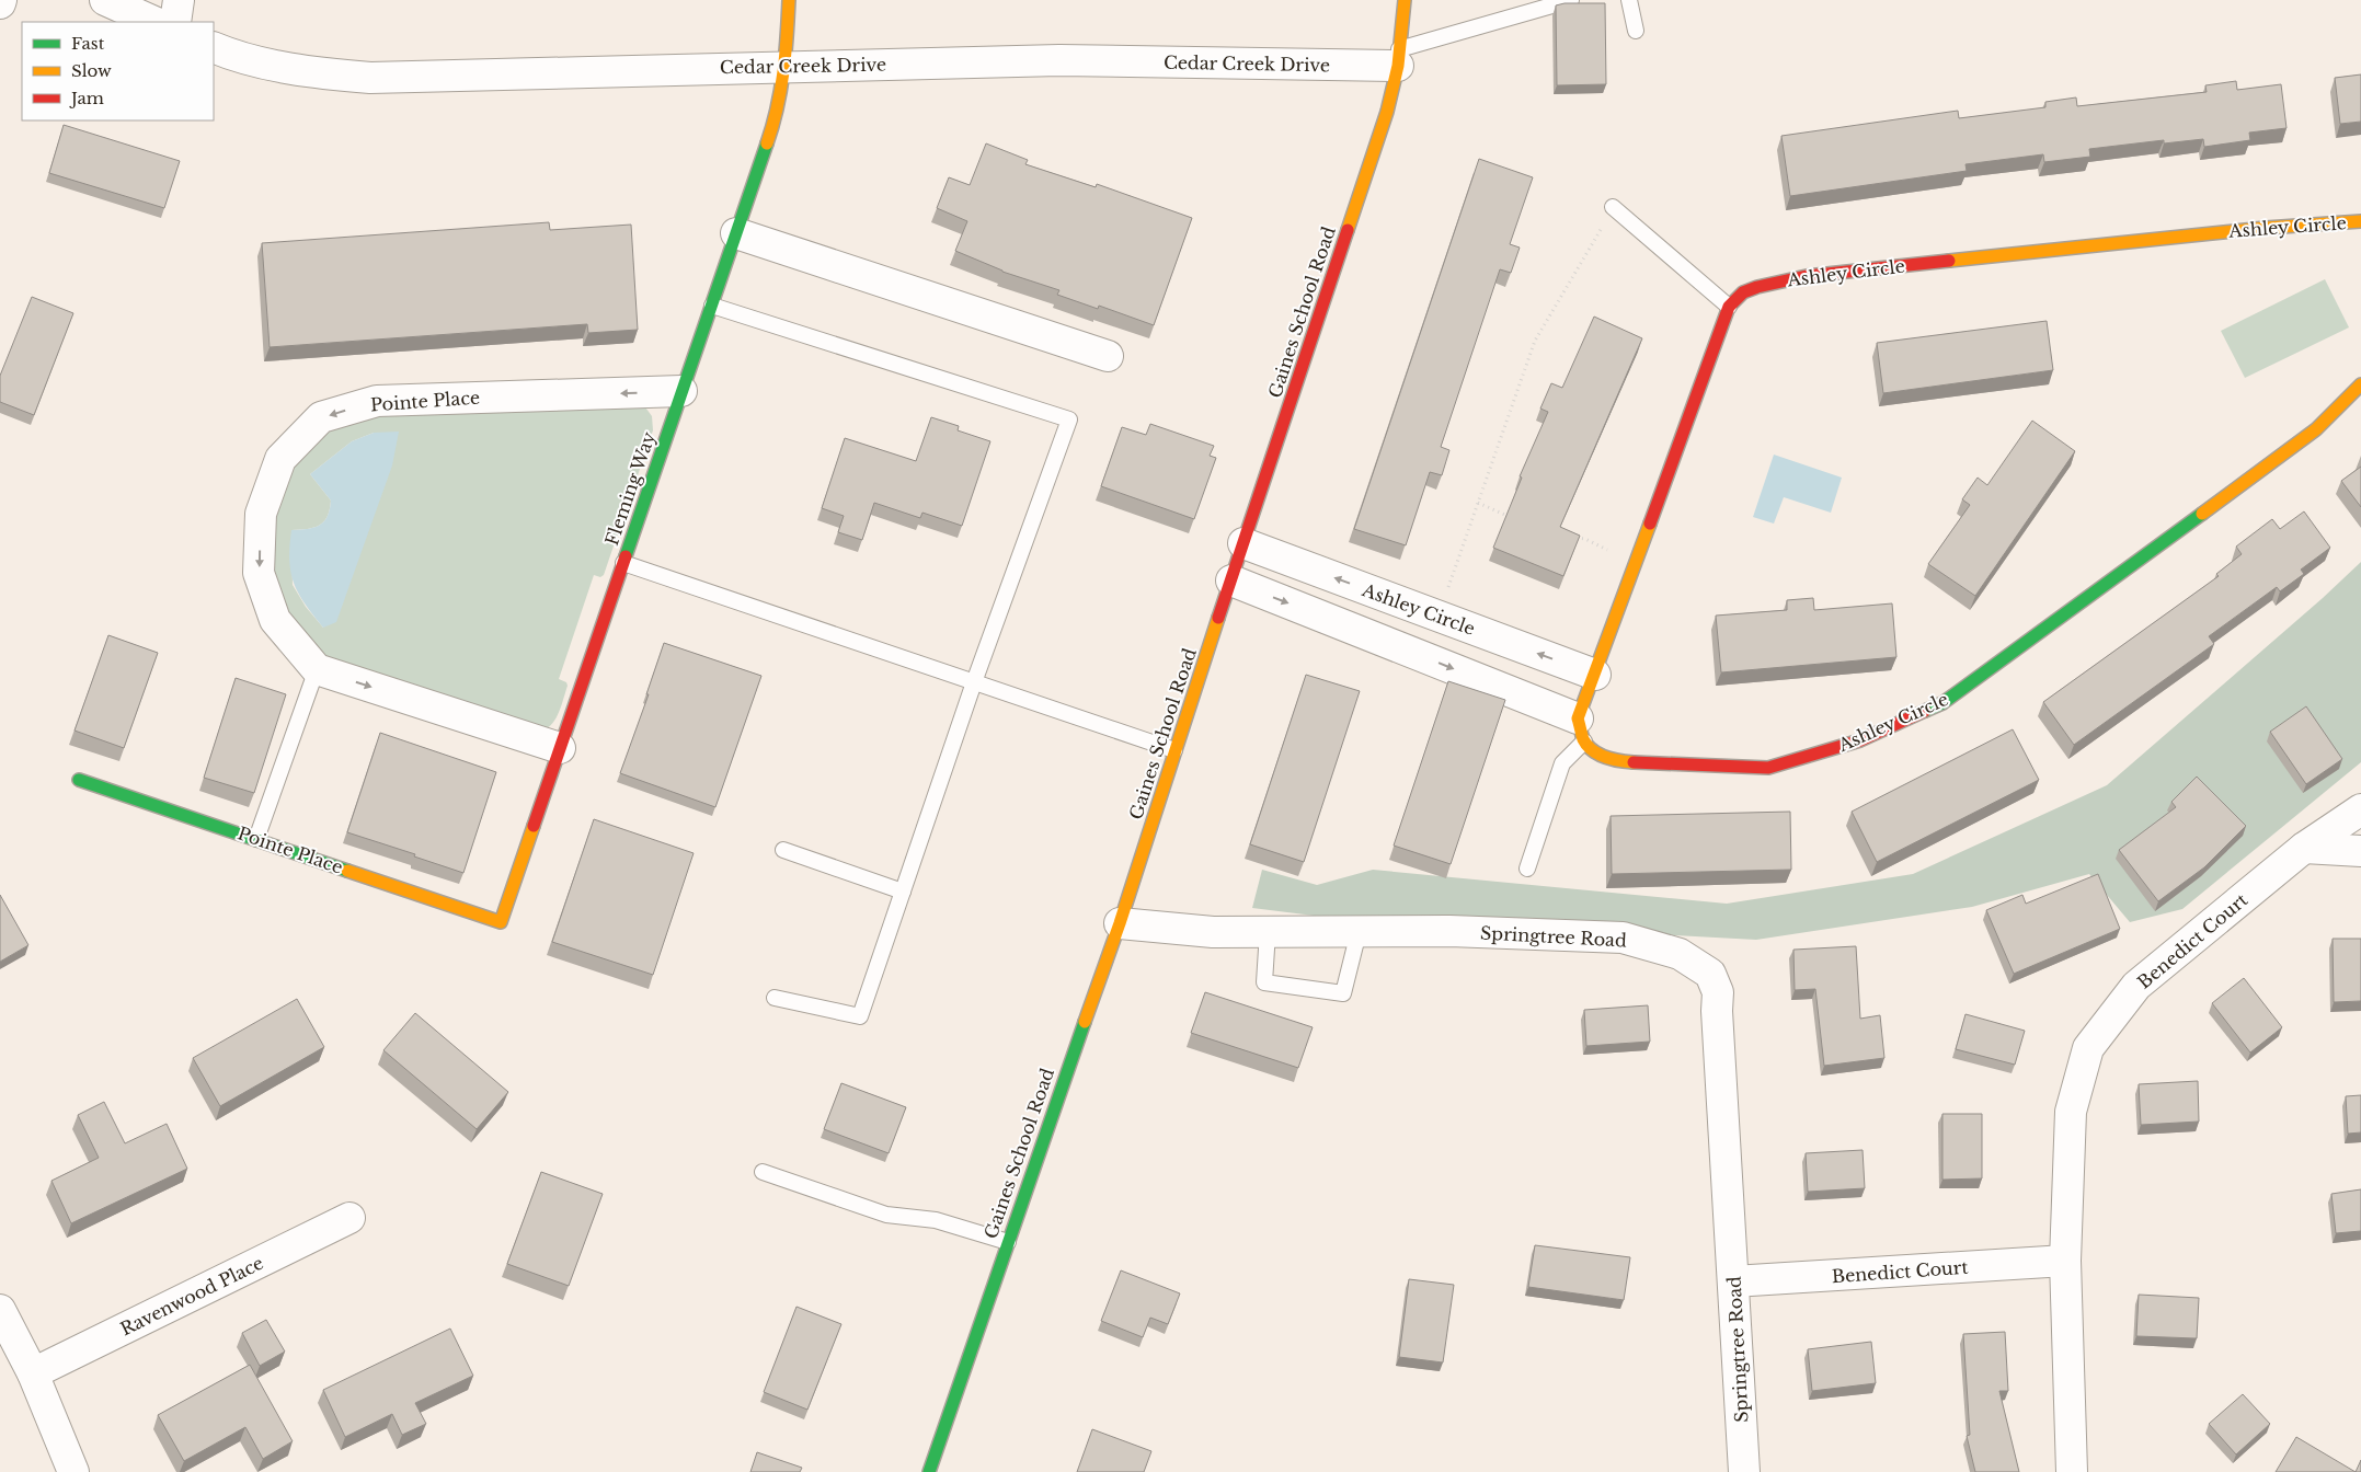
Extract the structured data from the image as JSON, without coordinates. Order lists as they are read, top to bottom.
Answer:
{
  "streets": {
    "street": [
      "Cedar Creek Drive",
      "Ashley Circle",
      "Gaines School Road",
      "Pointe Place",
      "Fleming Way",
      "Springtree Road",
      "Benedict Court",
      "Ravenwood Place"
    ]
  },
  "crossings": [
    ["Cedar Creek Drive", "Gaines School Road"],
    ["Cedar Creek Drive", "Fleming Way"],
    ["Ashley Circle", "Gaines School Road"],
    ["Gaines School Road", "Springtree Road"],
    ["Pointe Place", "Fleming Way"],
    ["Springtree Road", "Benedict Court"]
  ],
  "legend": ["Fast", "Slow", "Jam"]
}
